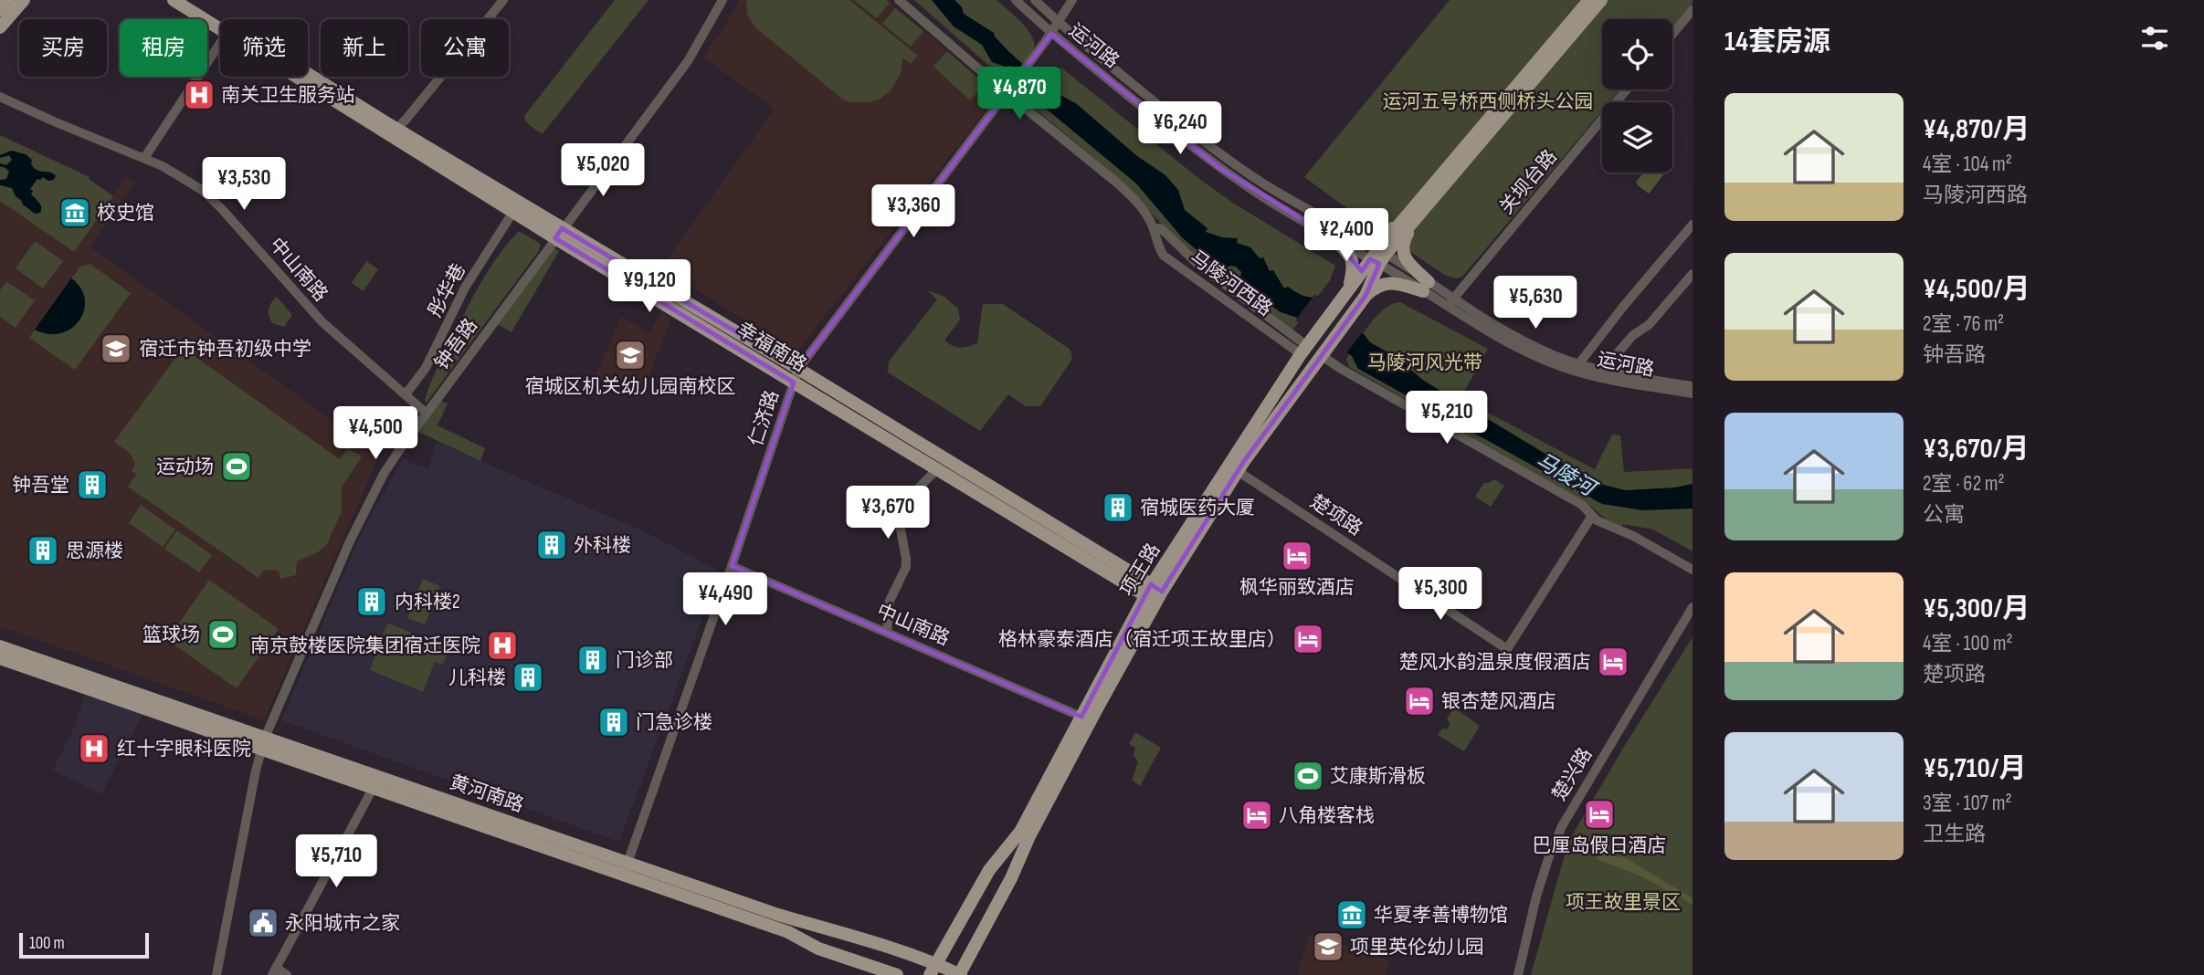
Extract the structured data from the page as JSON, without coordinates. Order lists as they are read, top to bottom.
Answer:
{
  "streets": {
    "main road": ["幸福南路", "项王路", "黄河南路"],
    "street": [
      "运河路",
      "关坝台路",
      "中山南路",
      "马陵河西路",
      "彤华巷",
      "钟吾路",
      "仁济路",
      "楚项路",
      "楚兴路"
    ]
  },
  "crossings": [
    ["运河路", "关坝台路"],
    ["运河路", "仁济路"],
    ["运河路", "项王路"],
    ["中山南路", "彤华巷"],
    ["中山南路", "钟吾路"],
    ["中山南路", "仁济路"],
    ["中山南路", "项王路"],
    ["马陵河西路", "仁济路"],
    ["马陵河西路", "项王路"],
    ["彤华巷", "幸福南路"],
    ["钟吾路", "幸福南路"],
    ["钟吾路", "黄河南路"],
    ["幸福南路", "仁济路"],
    ["幸福南路", "项王路"],
    ["仁济路", "黄河南路"],
    ["楚项路", "项王路"],
    ["项王路", "黄河南路"]
  ],
  "water": ["马陵河"],
  "parks": ["运河五号桥西侧桥头公园", "马陵河风光带", "项王故里景区"],
  "places": {
    "hospital": ["南关卫生服务站", "南京鼓楼医院集团宿迁医院", "红十字眼科医院"],
    "museum": ["校史馆", "华夏孝善博物馆"],
    "school or university": ["宿迁市钟吾初级中学", "宿城区机关幼儿园南校区", "项里英伦幼儿园"],
    "sports": ["运动场", "篮球场", "艾康斯滑板"],
    "building": [
      "钟吾堂",
      "宿城医药大厦",
      "外科楼",
      "思源楼",
      "内科楼2",
      "门诊部",
      "儿科楼",
      "门急诊楼"
    ],
    "hotel": [
      "枫华丽致酒店",
      "格林豪泰酒店（宿迁项王故里店）",
      "楚风水韵温泉度假酒店",
      "银杏楚风酒店",
      "巴厘岛假日酒店",
      "八角楼客栈"
    ],
    "public building": ["永阳城市之家"]
  },
  "scale_bar": "100 m",
  "page": {
    "heading": "14套房源",
    "chip": [
      "买房",
      "租房",
      "筛选",
      "新上",
      "公寓"
    ],
    "price": [
      "¥4,870",
      "¥6,240",
      "¥5,020",
      "¥3,530",
      "¥3,360",
      "¥2,400",
      "¥9,120",
      "¥5,630",
      "¥5,210",
      "¥4,500",
      "¥3,670",
      "¥5,300",
      "¥4,490",
      "¥5,710"
    ],
    "list": [
      {
        "name": "¥4,870/月",
        "note": "4室 · 104 m² · 马陵河西路"
      },
      {
        "name": "¥4,500/月",
        "note": "2室 · 76 m² · 钟吾路"
      },
      {
        "name": "¥3,670/月",
        "note": "2室 · 62 m² · 公寓"
      },
      {
        "name": "¥5,300/月",
        "note": "4室 · 100 m² · 楚项路"
      },
      {
        "name": "¥5,710/月",
        "note": "3室 · 107 m² · 卫生路"
      }
    ],
    "scale": "100 m"
  }
}
